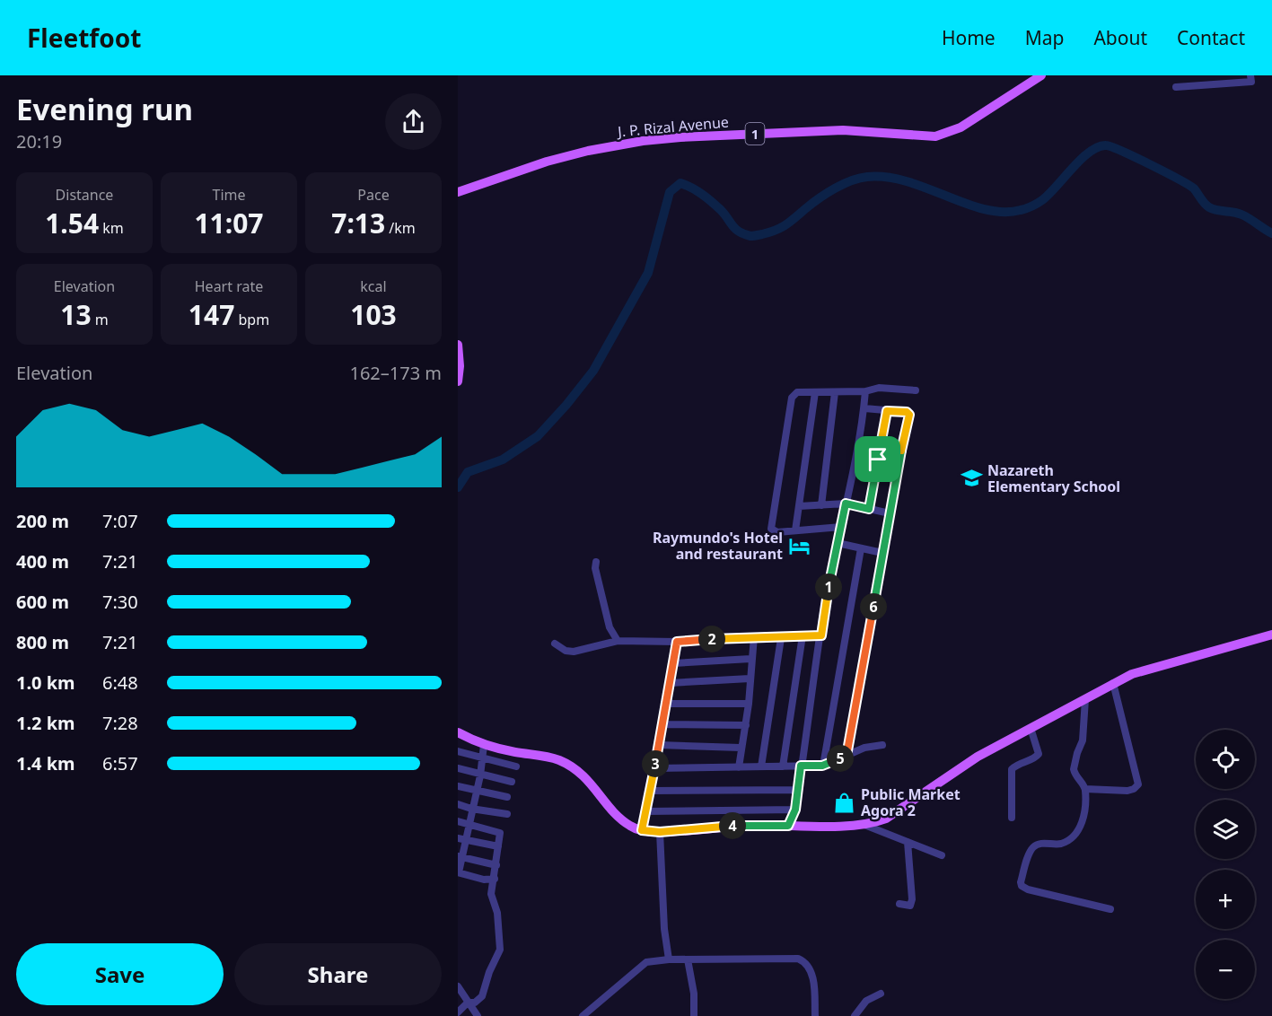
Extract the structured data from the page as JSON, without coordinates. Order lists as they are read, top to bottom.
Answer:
{
  "streets": {
    "main road": ["J. P. Rizal Avenue", "1"]
  },
  "places": {
    "school or university": ["Nazareth Elementary School"],
    "hotel": ["Raymundo's Hotel and restaurant"],
    "shop": ["Public Market Agora 2"]
  },
  "page": {
    "header": "Fleetfoot",
    "nav": [
      "Home",
      "Map",
      "About",
      "Contact"
    ],
    "heading": ["Evening run", "20:19"],
    "stats": [
      ["Distance", "1.54 km"],
      ["Time", "11:07"],
      ["Pace", "7:13 /km"],
      ["Elevation", "13 m"],
      ["Heart rate", "147 bpm"],
      ["kcal", "103"]
    ],
    "chart": ["Elevation", "162–173 m"],
    "list": [
      {
        "name": "200 m",
        "note": "7:07"
      },
      {
        "name": "400 m",
        "note": "7:21"
      },
      {
        "name": "600 m",
        "note": "7:30"
      },
      {
        "name": "800 m",
        "note": "7:21"
      },
      {
        "name": "1.0 km",
        "note": "6:48"
      },
      {
        "name": "1.2 km",
        "note": "7:28"
      },
      {
        "name": "1.4 km",
        "note": "6:57"
      }
    ],
    "pins": [
      "1",
      "6",
      "2",
      "5",
      "3",
      "4"
    ],
    "map_buttons": ["+", "−"],
    "buttons": ["Save", "Share"]
  }
}
